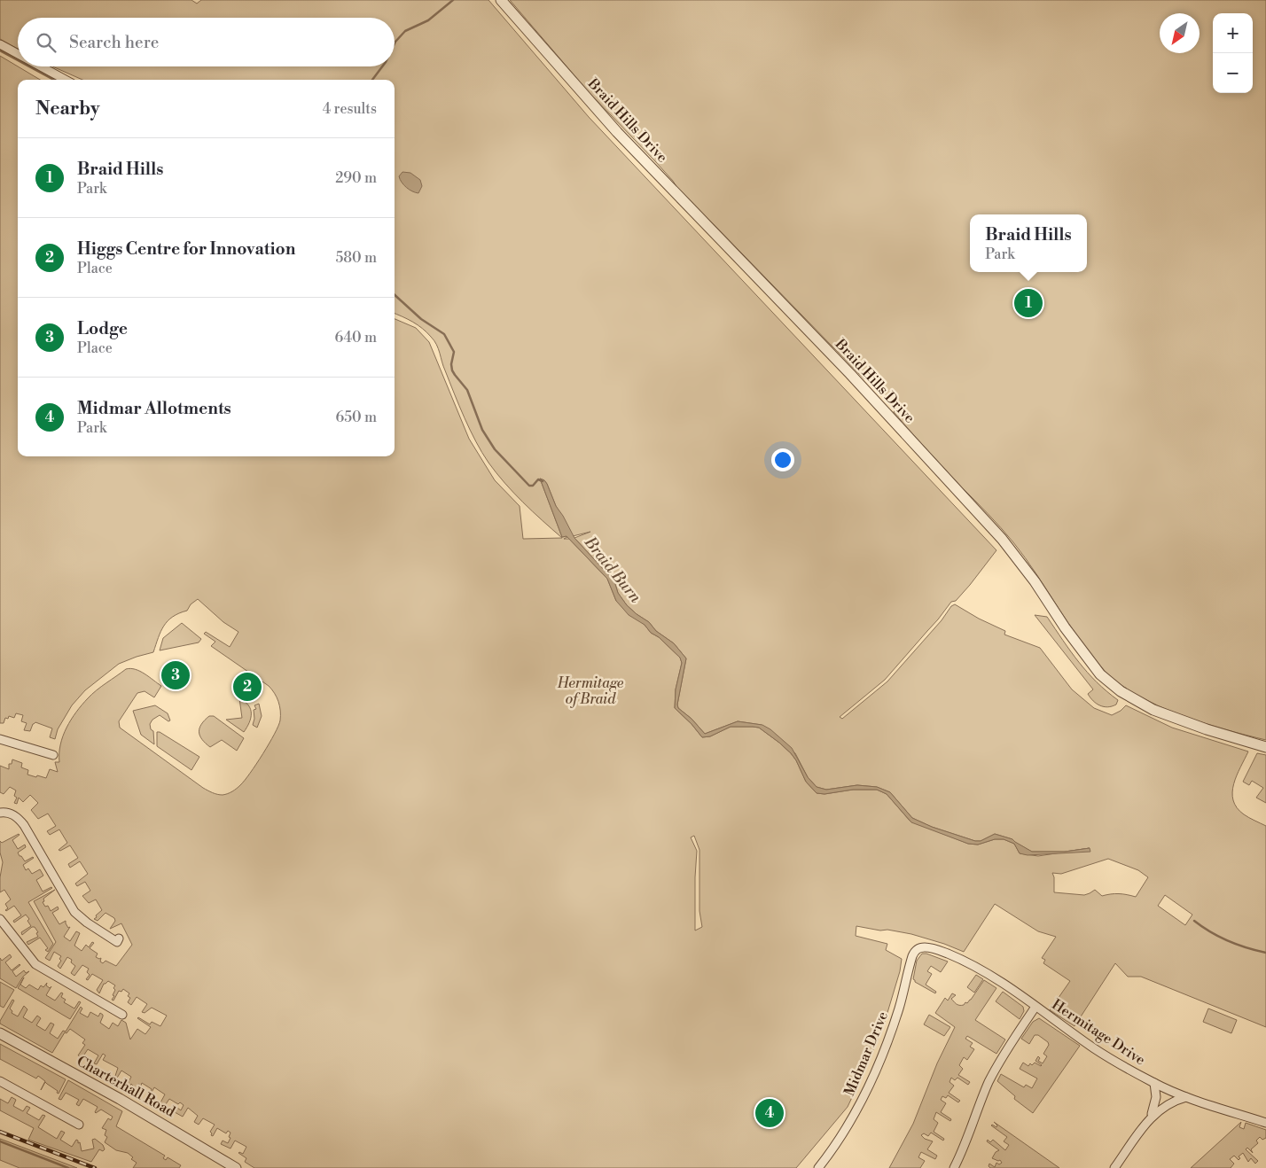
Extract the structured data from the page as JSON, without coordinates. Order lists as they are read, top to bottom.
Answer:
{
  "streets": {
    "street": [
      "Braid Hills Drive",
      "Hermitage Drive",
      "Midmar Drive",
      "Charterhall Road"
    ]
  },
  "crossings": [
    ["Hermitage Drive", "Midmar Drive"]
  ],
  "water": ["Braid Burn"],
  "parks": ["Hermitage of Braid"],
  "north": "bottom left",
  "page": {
    "map_buttons": ["+", "−"],
    "search": "Search here",
    "heading": ["Nearby", "4 results"],
    "list": [
      {
        "mark": "1",
        "name": "Braid Hills",
        "note": "Park",
        "value": "290 m"
      },
      {
        "mark": "2",
        "name": "Higgs Centre for Innovation",
        "note": "Place",
        "value": "580 m"
      },
      {
        "mark": "3",
        "name": "Lodge",
        "note": "Place",
        "value": "640 m"
      },
      {
        "mark": "4",
        "name": "Midmar Allotments",
        "note": "Park",
        "value": "650 m"
      }
    ],
    "popup": ["Braid Hills", "Park"],
    "pins": [
      "1",
      "3",
      "2",
      "4"
    ]
  }
}
